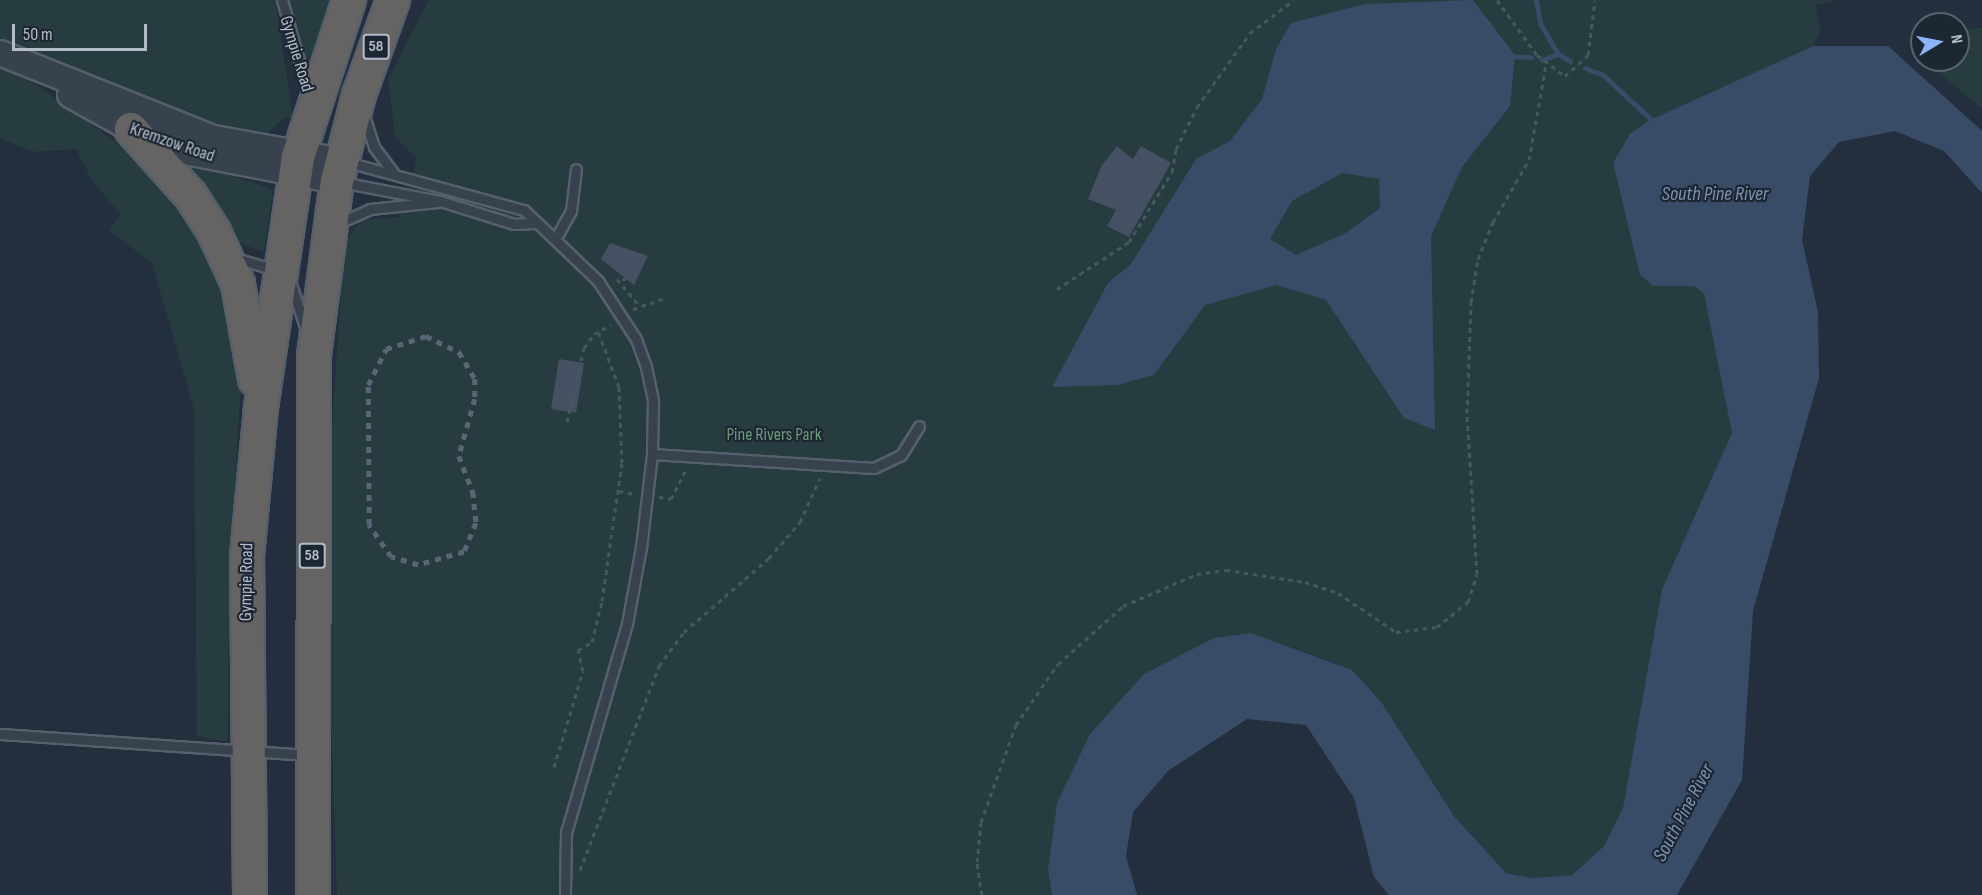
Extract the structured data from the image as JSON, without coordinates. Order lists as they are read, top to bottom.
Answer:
{
  "streets": {
    "highway": ["58", "Gympie Road"],
    "street": ["Kremzow Road"]
  },
  "crossings": [
    ["58", "Kremzow Road"],
    ["Gympie Road", "Kremzow Road"]
  ],
  "water": ["South Pine River"],
  "parks": ["Pine Rivers Park"],
  "scale_bar": "50 m",
  "north": "right"
}
